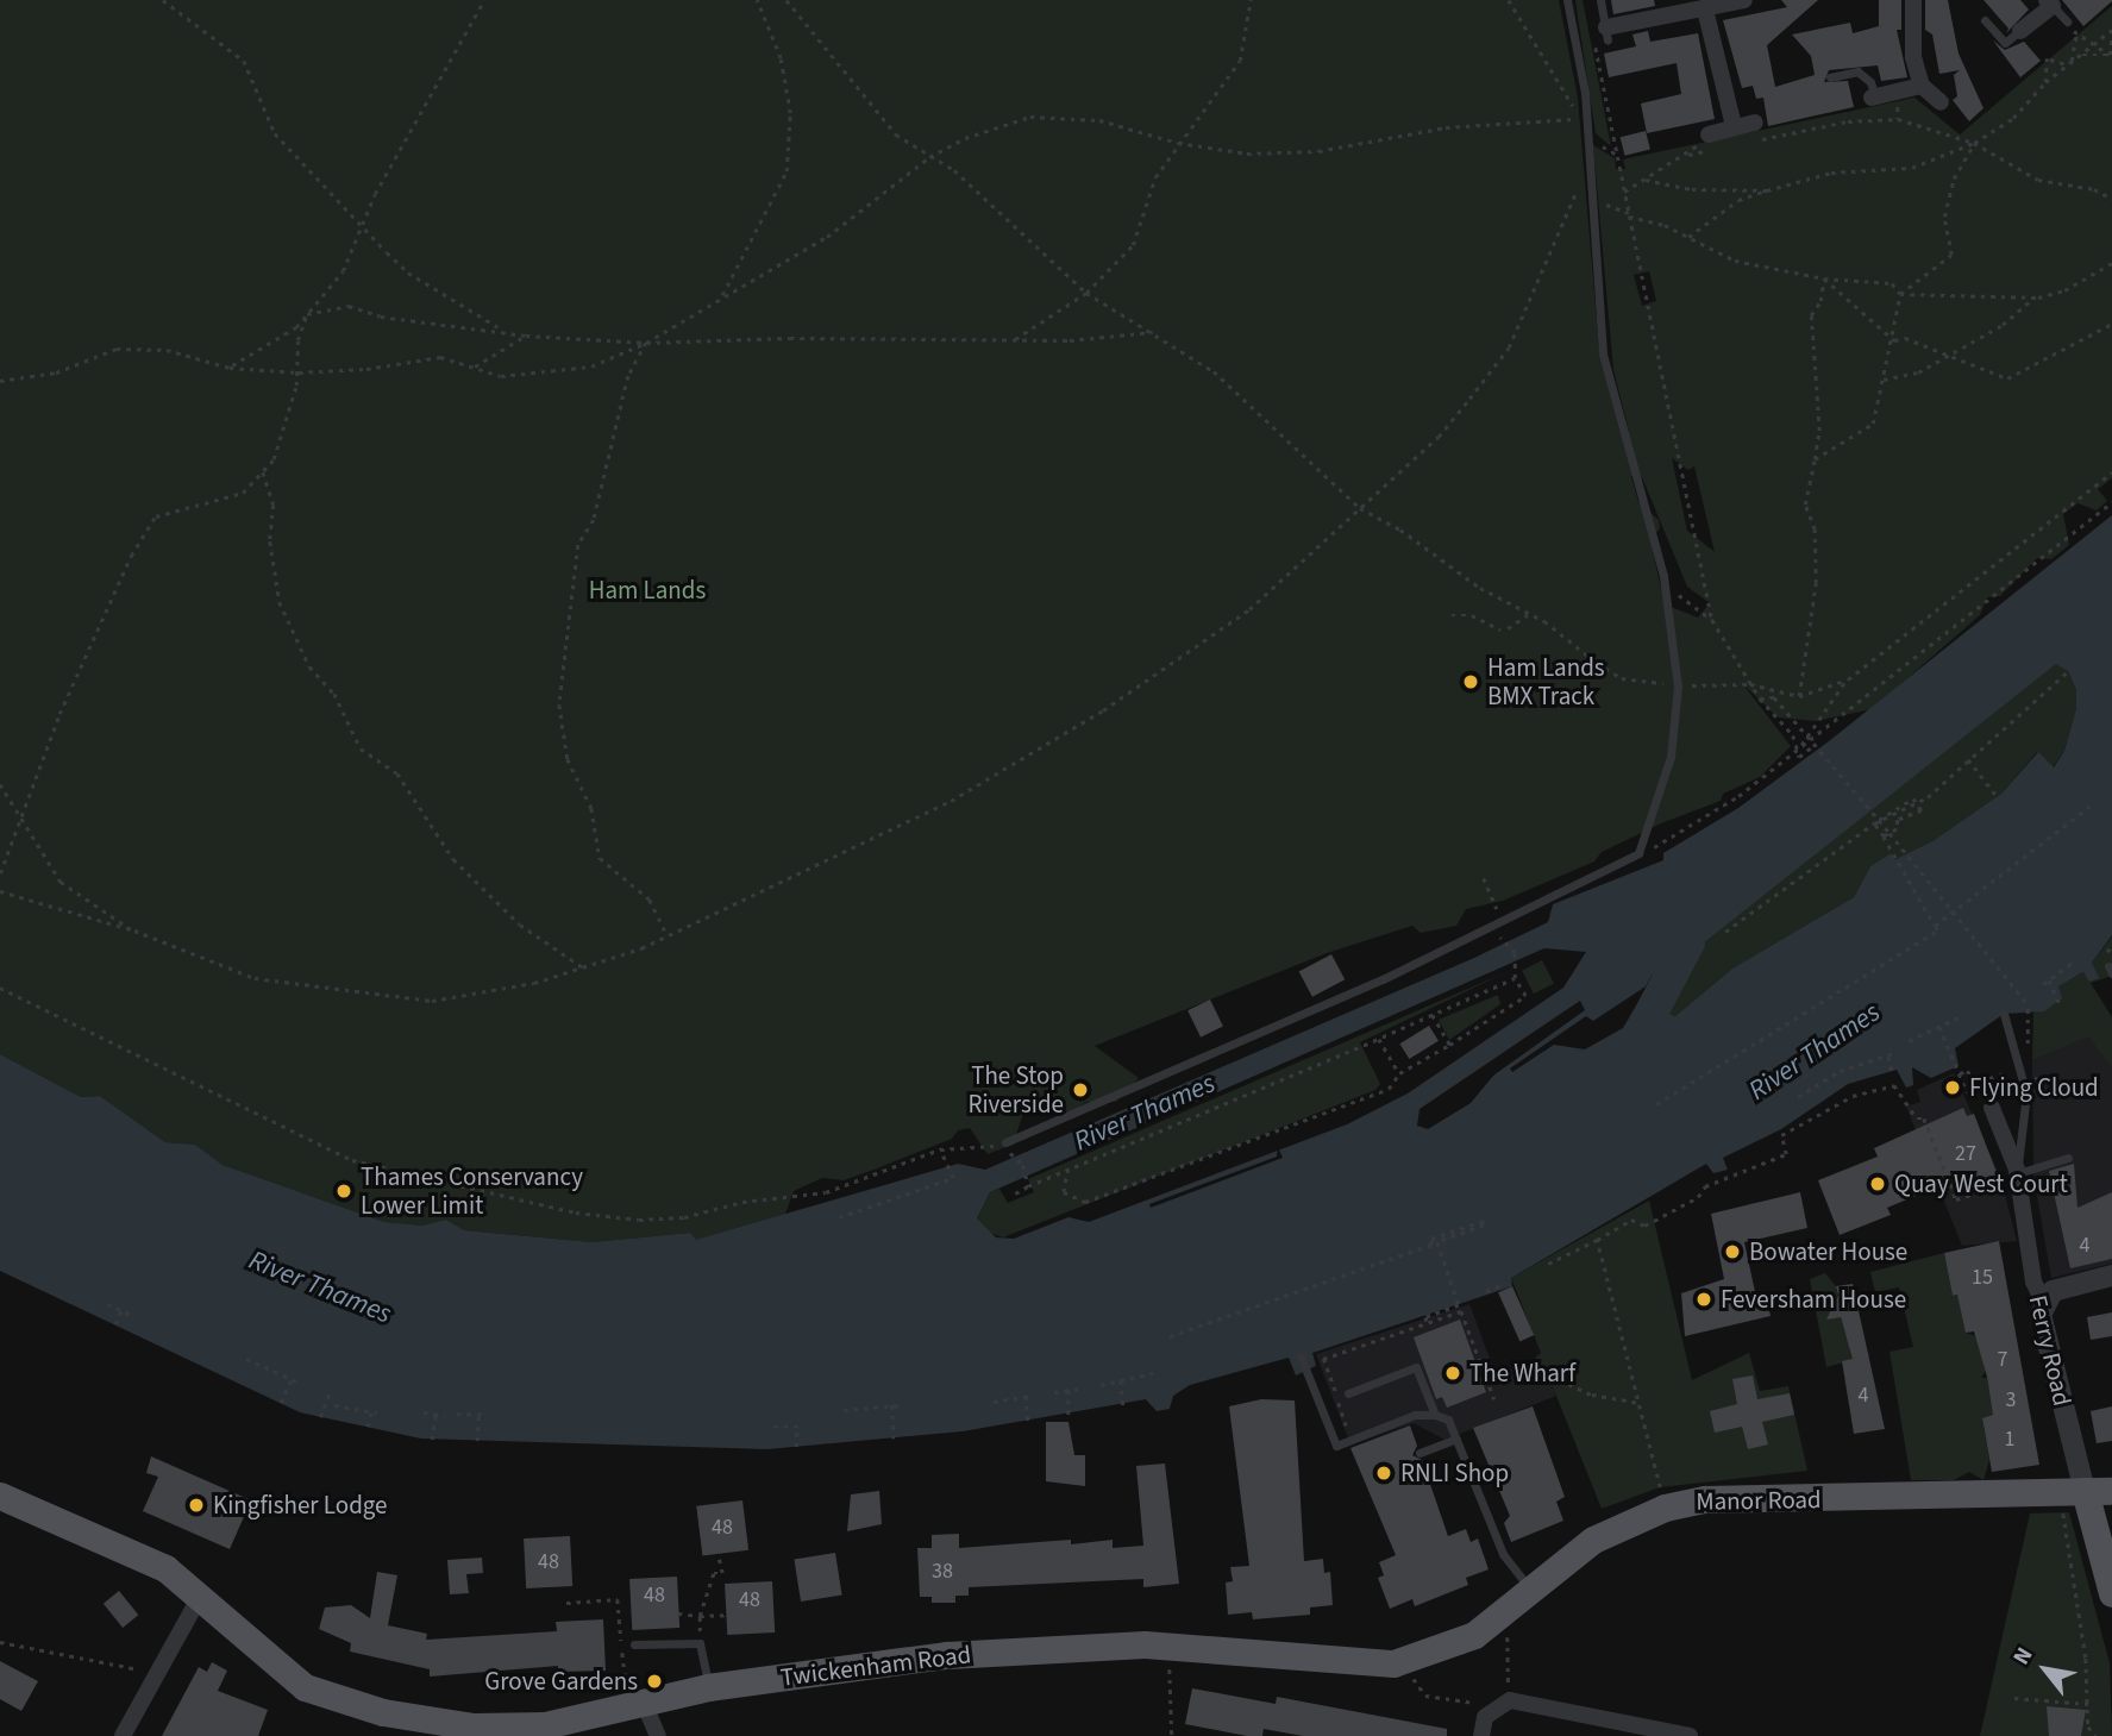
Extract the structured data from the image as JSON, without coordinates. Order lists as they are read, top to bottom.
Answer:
{
  "streets": {
    "main road": ["Ferry Road", "Manor Road", "Twickenham Road"]
  },
  "crossings": [
    ["Ferry Road", "Manor Road"],
    ["Manor Road", "Twickenham Road"]
  ],
  "water": ["River Thames"],
  "parks": ["Ham Lands"],
  "places": [
    "Ham Lands BMX Track",
    "Flying Cloud",
    "The Stop Riverside",
    "Quay West Court",
    "Thames Conservancy Lower Limit",
    "Bowater House",
    "Feversham House",
    "The Wharf",
    "RNLI Shop",
    "Kingfisher Lodge",
    "Grove Gardens"
  ],
  "house_numbers": [
    "27",
    "4",
    "15",
    "7",
    "4",
    "3",
    "1",
    "48",
    "48",
    "38",
    "48",
    "48"
  ],
  "north": "top left"
}
